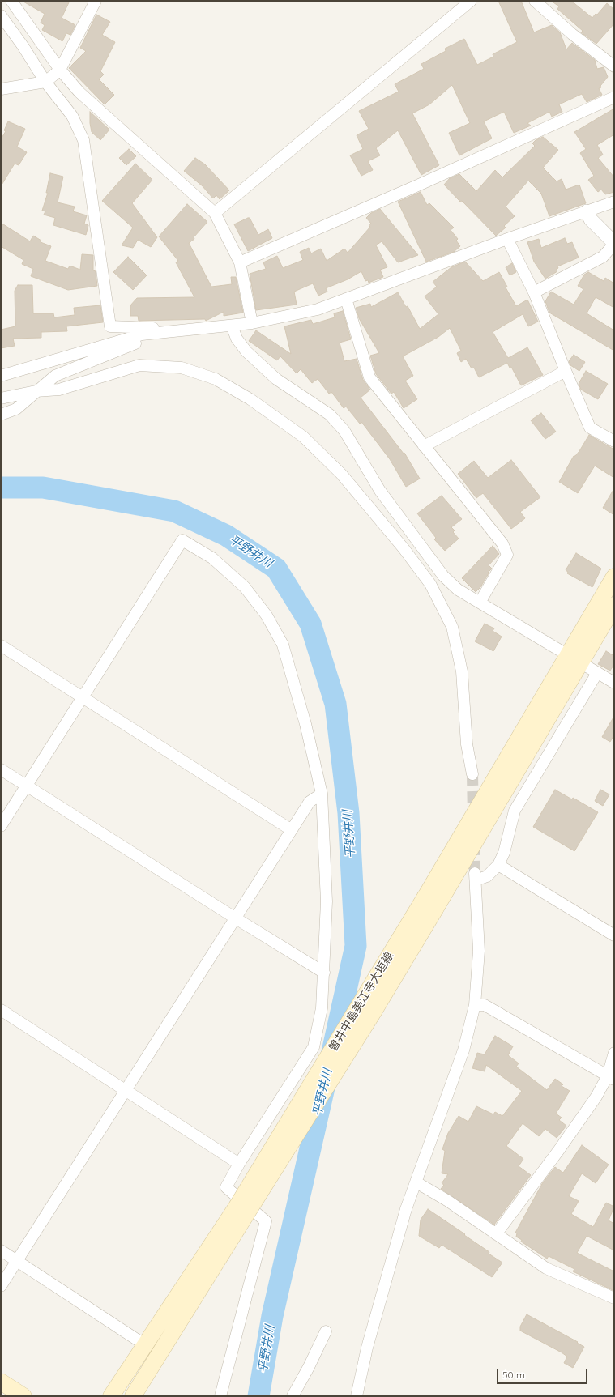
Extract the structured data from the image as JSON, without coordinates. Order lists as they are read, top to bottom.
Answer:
{
  "streets": {
    "main road": ["曽井中島美江寺大垣線"]
  },
  "water": ["平野井川"],
  "scale_bar": "50 m"
}
